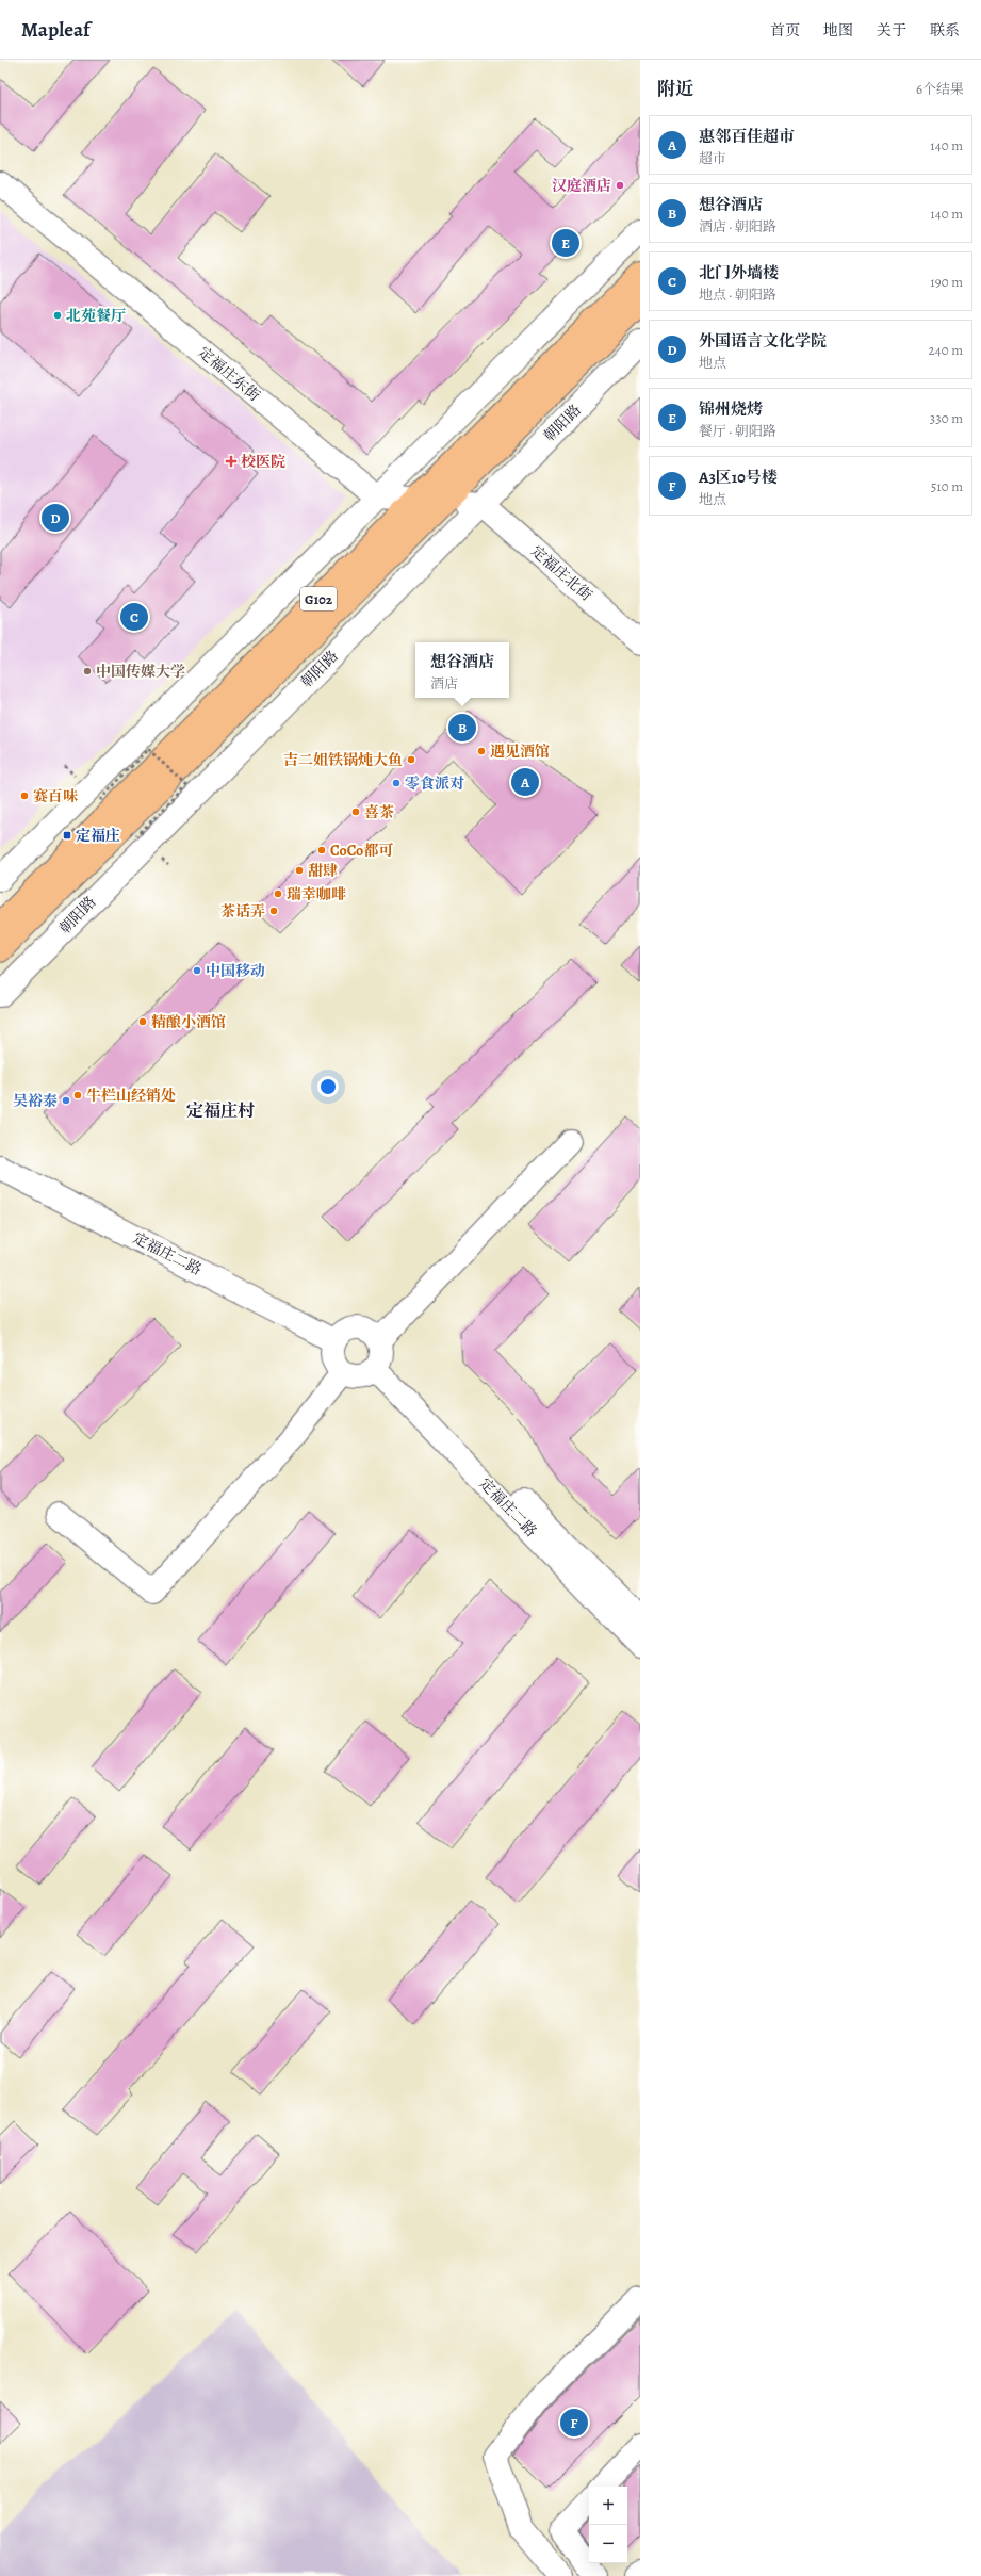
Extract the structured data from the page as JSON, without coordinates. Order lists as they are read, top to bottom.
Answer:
{
  "streets": {
    "highway": ["朝阳路", "G102"],
    "street": ["定福庄东街", "定福庄北街", "定福庄二路"]
  },
  "crossings": [
    ["朝阳路", "定福庄北街"]
  ],
  "districts": ["定福庄村"],
  "places": {
    "other": [
      "汉庭酒店",
      "北苑餐厅",
      "中国传媒大学",
      "遇见酒馆",
      "吉二姐铁锅炖大鱼",
      "零食派对",
      "赛百味",
      "喜茶",
      "CoCo都可",
      "甜肆",
      "瑞幸咖啡",
      "茶话弄",
      "中国移动",
      "精酿小酒馆",
      "牛栏山经销处",
      "吴裕泰"
    ],
    "health": ["校医院"],
    "transit": ["定福庄"]
  },
  "page": {
    "header": "Mapleaf",
    "nav": [
      "首页",
      "地图",
      "关于",
      "联系"
    ],
    "heading": ["附近", "6个结果"],
    "list": [
      {
        "mark": "A",
        "name": "惠邻百佳超市",
        "note": "超市",
        "value": "140 m"
      },
      {
        "mark": "B",
        "name": "想谷酒店",
        "note": "酒店 · 朝阳路",
        "value": "140 m"
      },
      {
        "mark": "C",
        "name": "北门外墙楼",
        "note": "地点 · 朝阳路",
        "value": "190 m"
      },
      {
        "mark": "D",
        "name": "外国语言文化学院",
        "note": "地点",
        "value": "240 m"
      },
      {
        "mark": "E",
        "name": "锦州烧烤",
        "note": "餐厅 · 朝阳路",
        "value": "330 m"
      },
      {
        "mark": "F",
        "name": "A3区10号楼",
        "note": "地点",
        "value": "510 m"
      }
    ],
    "pins": [
      "E",
      "D",
      "C",
      "B",
      "A",
      "F"
    ],
    "popup": ["想谷酒店", "酒店"],
    "map_buttons": ["+", "−"]
  }
}
